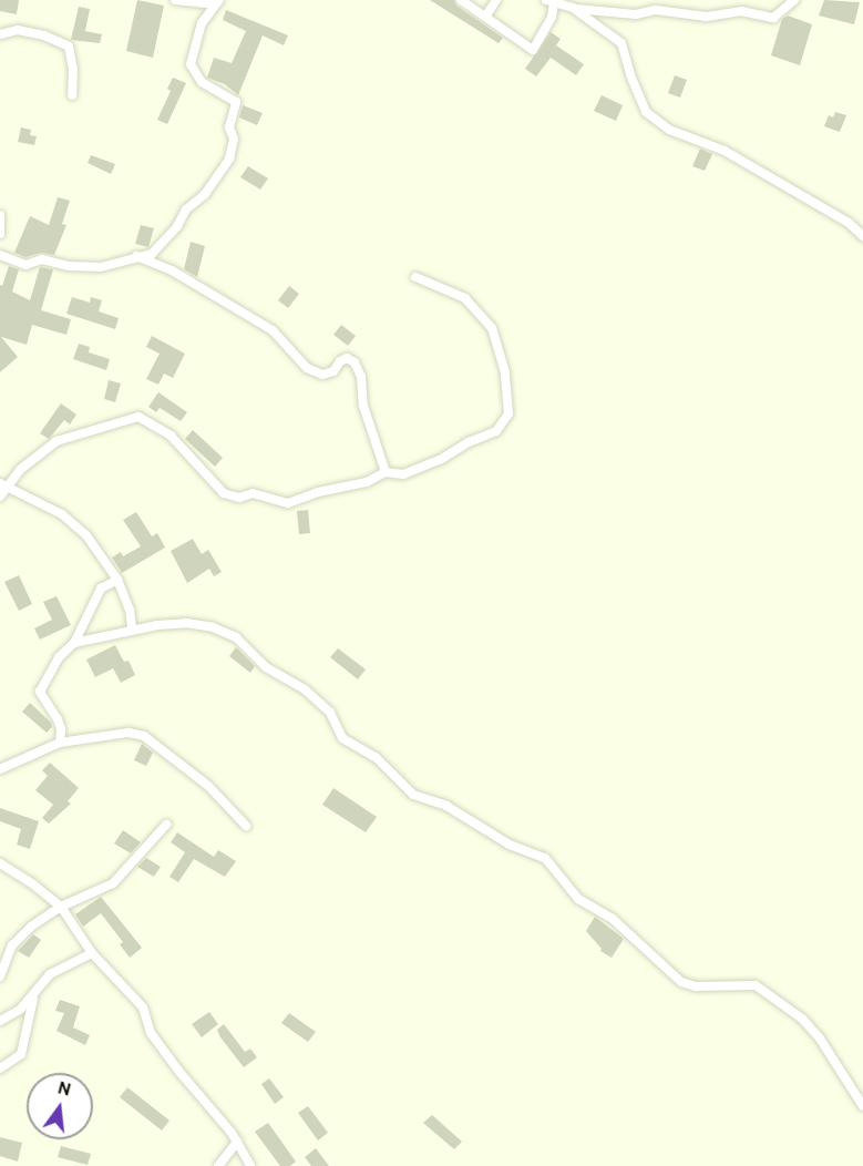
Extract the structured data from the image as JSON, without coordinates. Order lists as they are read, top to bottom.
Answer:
{
  "north": "top"
}
